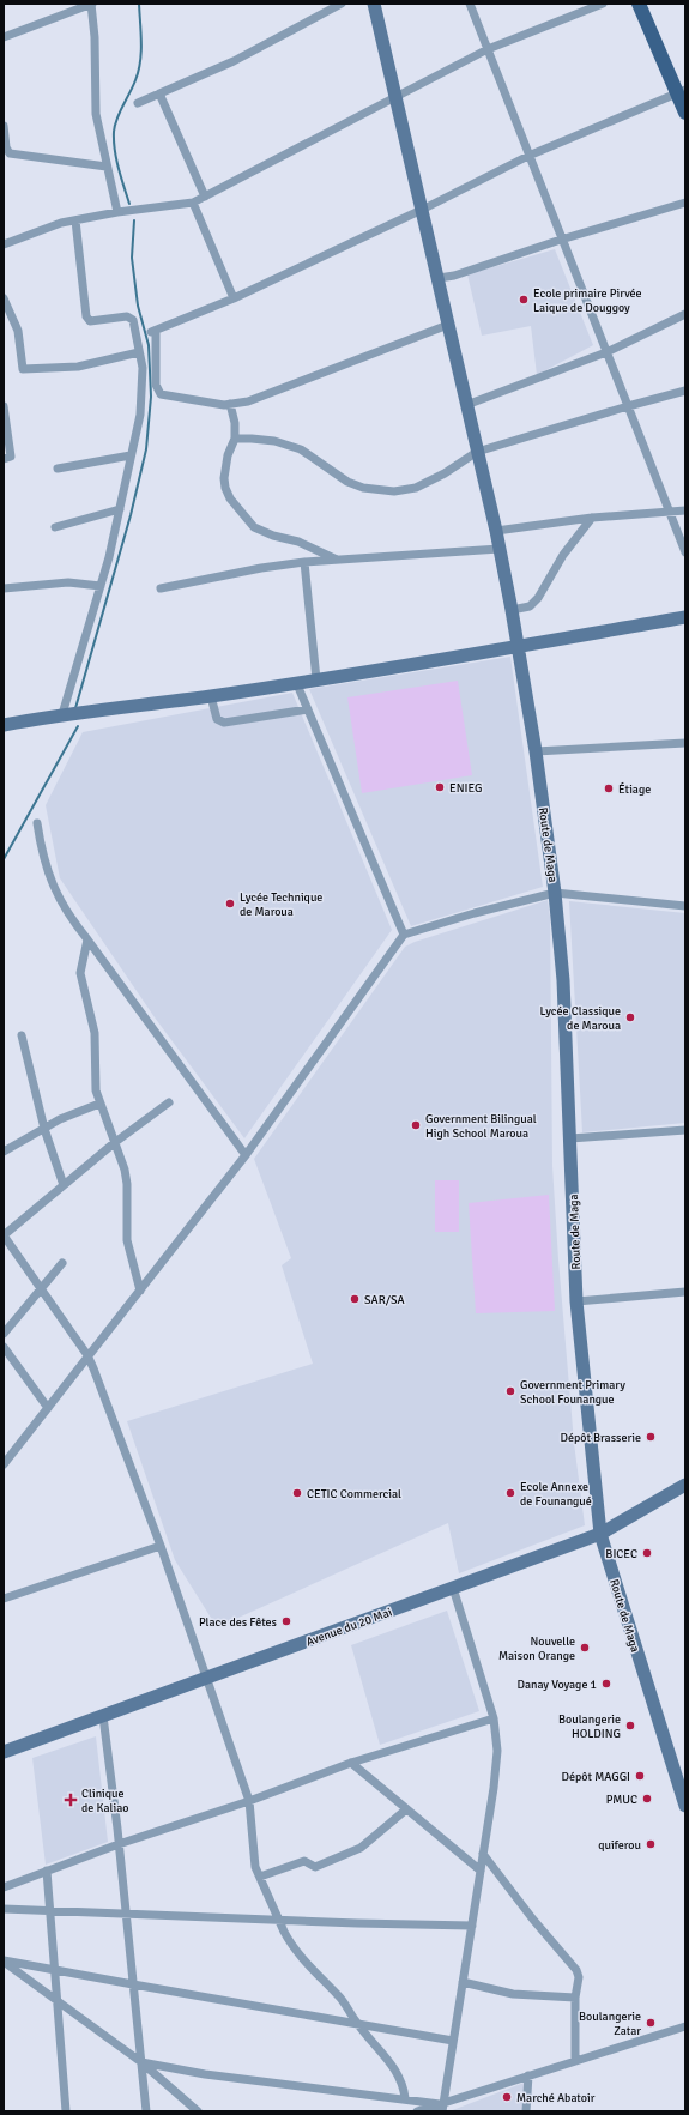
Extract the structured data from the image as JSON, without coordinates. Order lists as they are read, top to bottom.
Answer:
{
  "streets": {
    "main road": ["Route de Maga", "Avenue du 20 Mai"]
  },
  "crossings": [
    ["Route de Maga", "Avenue du 20 Mai"]
  ],
  "places": {
    "other": [
      "Ecole primaire Pirvée Laique de Douggoy",
      "ENIEG",
      "Étiage",
      "Lycée Technique de Maroua",
      "Lycée Classique de Maroua",
      "Government Bilingual High School Maroua",
      "SAR/SA",
      "Government Primary School Founangue",
      "Dépôt Brasserie",
      "CETIC Commercial",
      "Ecole Annexe de Founangué",
      "BICEC",
      "Place des Fêtes",
      "Nouvelle Maison Orange",
      "Danay Voyage 1",
      "Boulangerie HOLDING",
      "Dépôt MAGGI",
      "PMUC",
      "quiferou",
      "Boulangerie Zatar",
      "Marché Abatoir"
    ],
    "health": ["Clinique de Kaliao"]
  }
}
